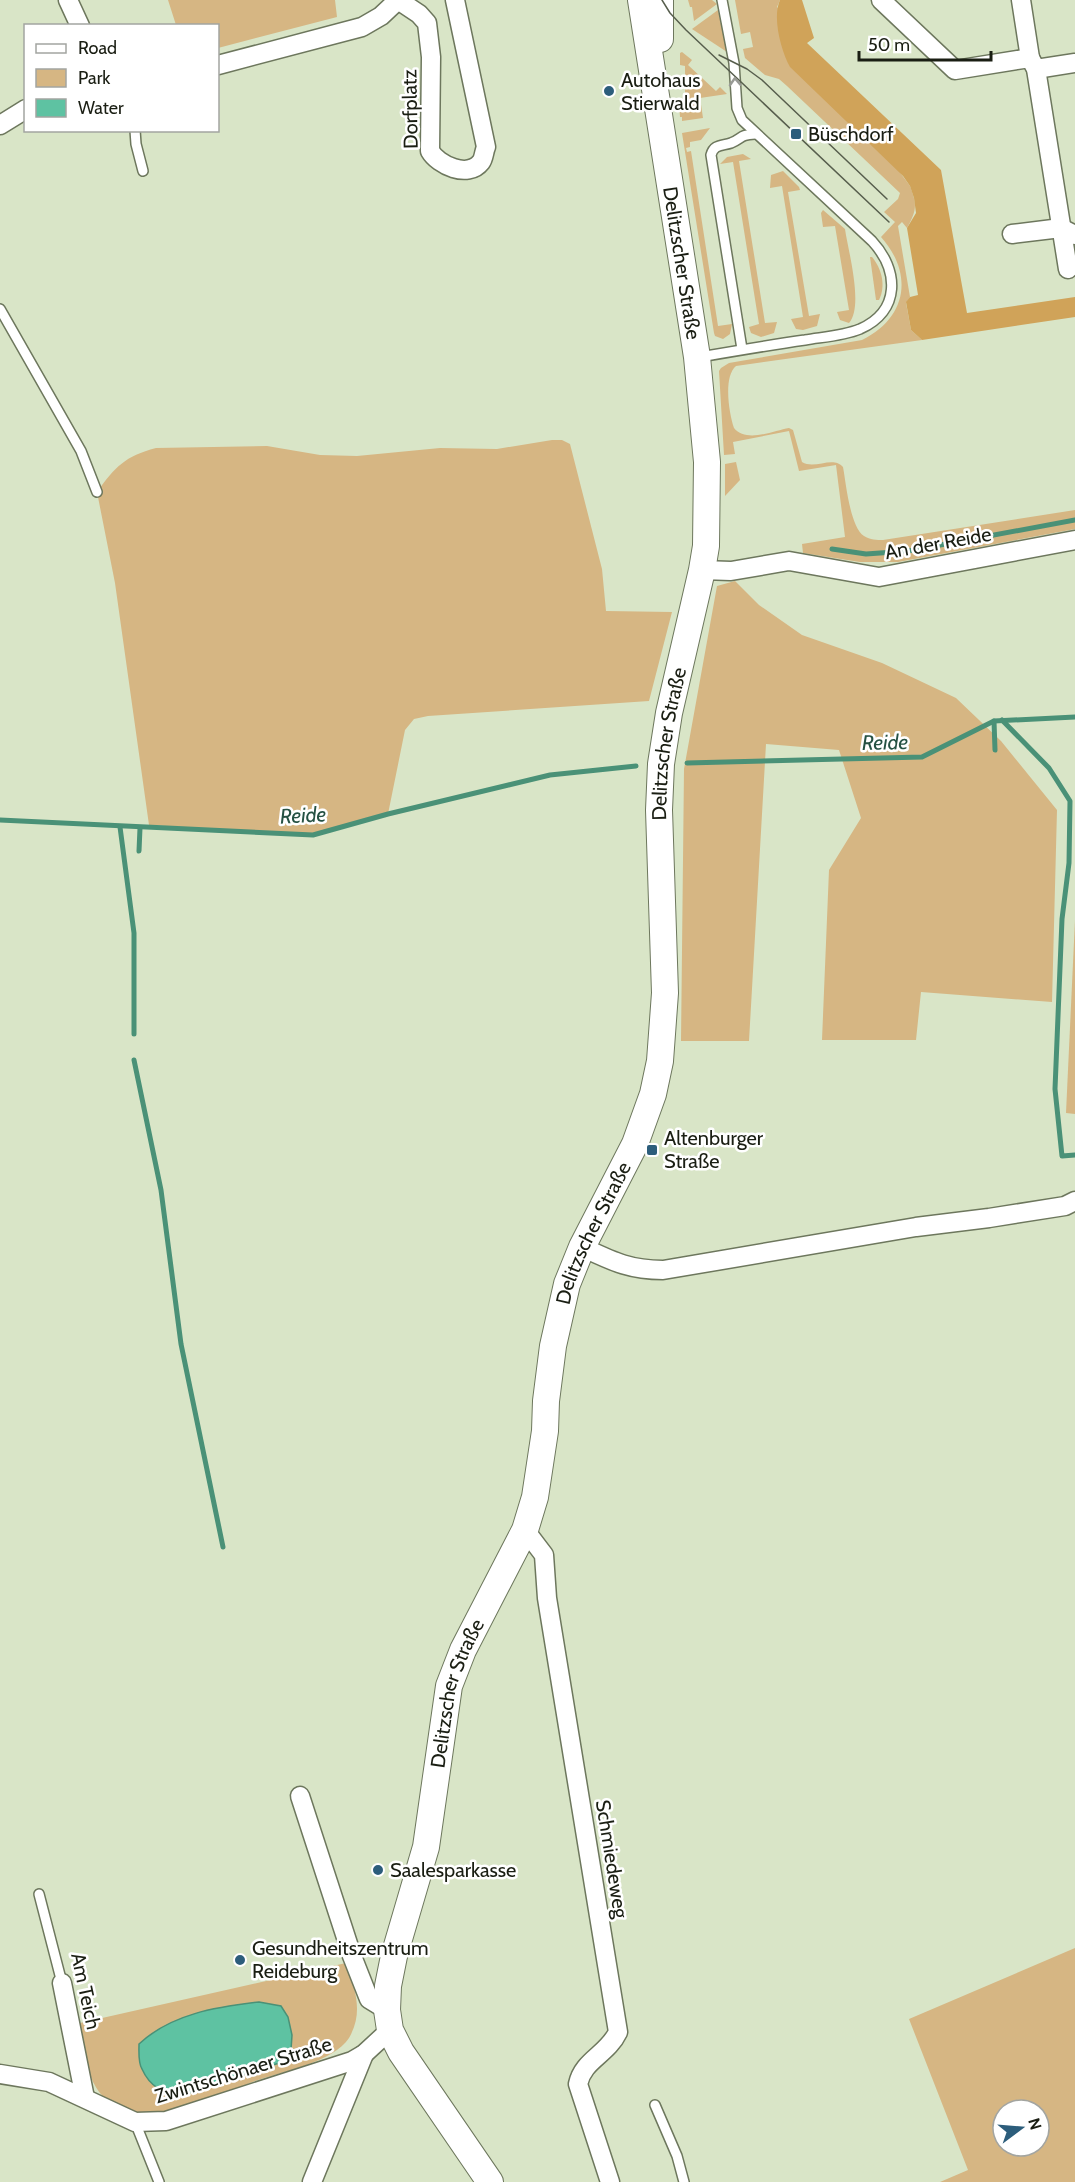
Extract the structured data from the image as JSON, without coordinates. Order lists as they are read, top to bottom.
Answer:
{
  "streets": {
    "main road": ["Delitzscher Straße"],
    "street": [
      "Dorfplatz",
      "An der Reide",
      "Schmiedeweg",
      "Am Teich",
      "Zwintschönaer Straße"
    ]
  },
  "crossings": [
    ["Delitzscher Straße", "An der Reide"],
    ["Delitzscher Straße", "Schmiedeweg"],
    ["Delitzscher Straße", "Zwintschönaer Straße"],
    ["Am Teich", "Zwintschönaer Straße"]
  ],
  "water": ["Reide"],
  "places": {
    "other": ["Autohaus Stierwald", "Saalesparkasse", "Gesundheitszentrum Reideburg"],
    "transit": ["Büschdorf", "Altenburger Straße"]
  },
  "legend": ["Road", "Park", "Water"],
  "scale_bar": "50 m",
  "north": "right"
}
